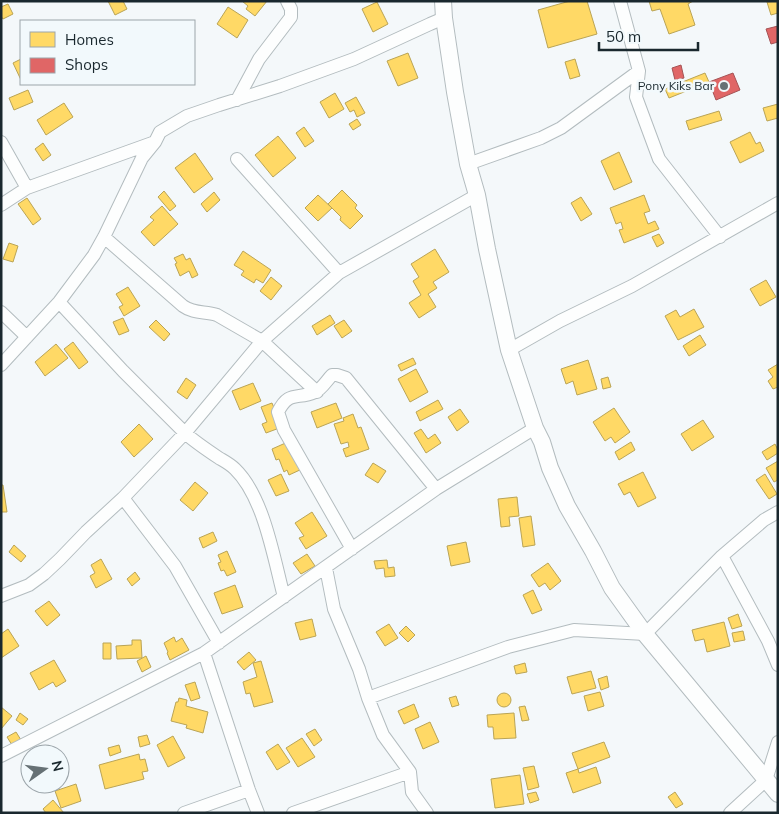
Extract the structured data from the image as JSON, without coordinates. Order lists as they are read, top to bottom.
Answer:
{
  "places": ["Pony Kiks Bar"],
  "legend": ["Homes", "Shops"],
  "scale_bar": "50 m",
  "north": "right"
}
